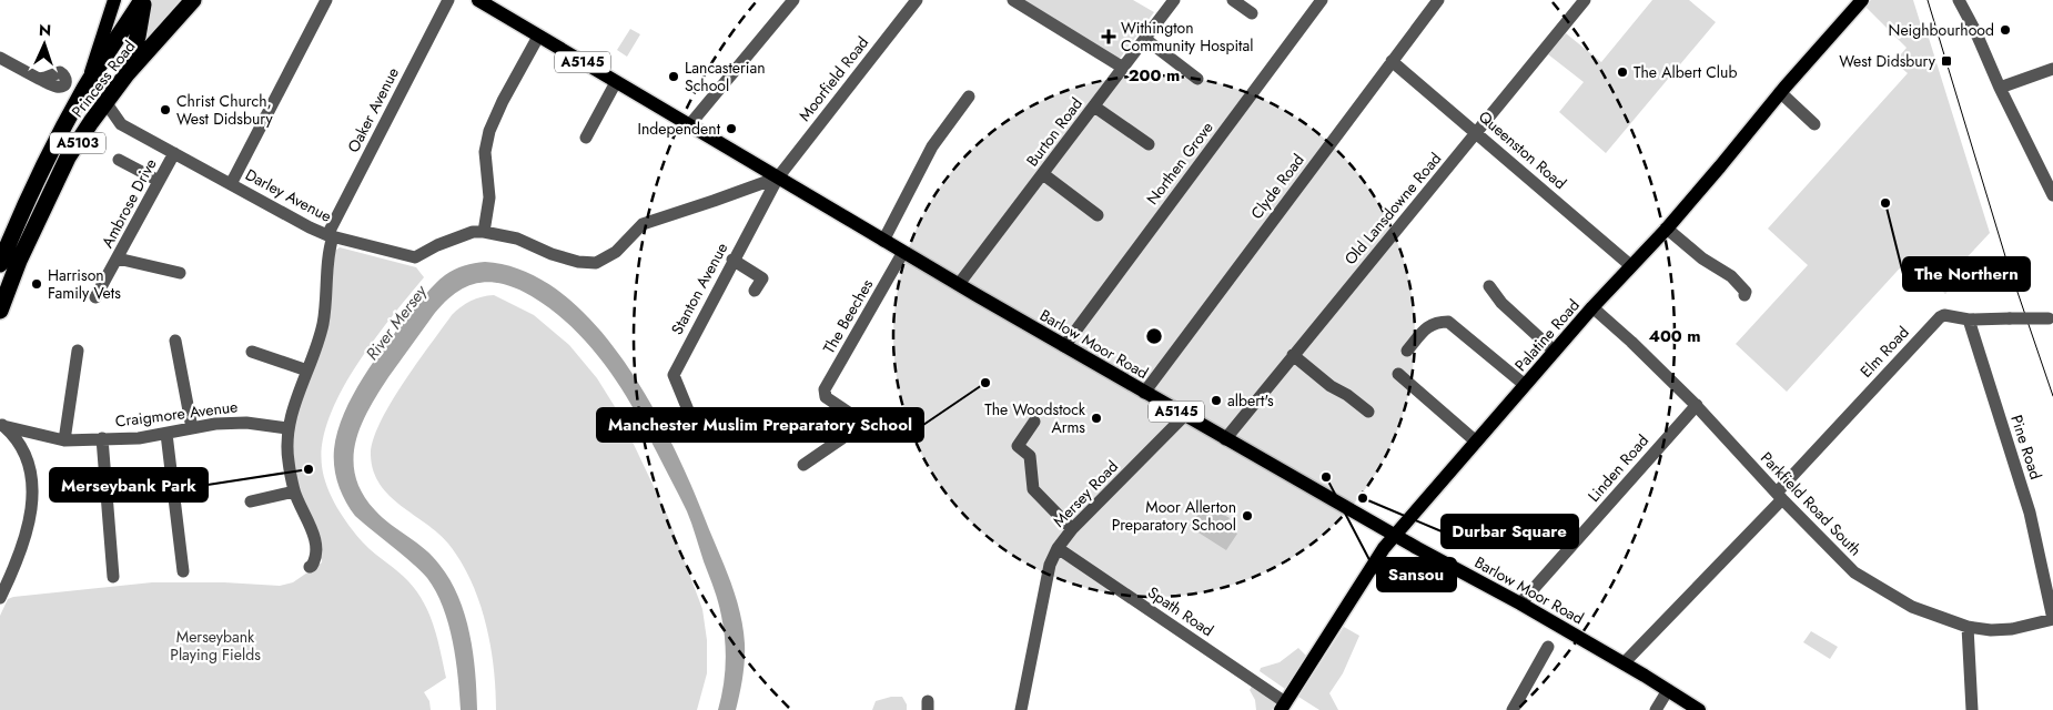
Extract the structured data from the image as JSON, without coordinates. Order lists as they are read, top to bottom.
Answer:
{
  "streets": {
    "highway": ["Princess Road", "A5103"],
    "main road": ["A5145", "Palatine Road", "Barlow Moor Road"],
    "street": [
      "Moorfield Road",
      "Oaker Avenue",
      "Burton Road",
      "Queenston Road",
      "Northen Grove",
      "Clyde Road",
      "Darley Avenue",
      "Ambrose Drive",
      "Old Lansdowne Road",
      "Stanton Avenue",
      "The Beeches",
      "Elm Road",
      "Craigmore Avenue",
      "Pine Road",
      "Linden Road",
      "Mersey Road",
      "Parkfield Road South",
      "Spath Road"
    ]
  },
  "crossings": [
    ["Princess Road", "A5103"],
    ["Princess Road", "Darley Avenue"],
    ["Moorfield Road", "Darley Avenue"],
    ["Moorfield Road", "Stanton Avenue"],
    ["Moorfield Road", "Barlow Moor Road"],
    ["Oaker Avenue", "Darley Avenue"],
    ["Oaker Avenue", "Craigmore Avenue"],
    ["Burton Road", "Barlow Moor Road"],
    ["Queenston Road", "Clyde Road"],
    ["Queenston Road", "Old Lansdowne Road"],
    ["Queenston Road", "Palatine Road"],
    ["Northen Grove", "Barlow Moor Road"],
    ["Clyde Road", "Barlow Moor Road"],
    ["Darley Avenue", "Ambrose Drive"],
    ["Darley Avenue", "Stanton Avenue"],
    ["Darley Avenue", "Barlow Moor Road"],
    ["Old Lansdowne Road", "Barlow Moor Road"],
    ["Stanton Avenue", "Barlow Moor Road"],
    ["The Beeches", "Barlow Moor Road"],
    ["Palatine Road", "Barlow Moor Road"],
    ["Palatine Road", "Parkfield Road South"],
    ["Palatine Road", "Spath Road"],
    ["Barlow Moor Road", "Elm Road"],
    ["Barlow Moor Road", "Linden Road"],
    ["Barlow Moor Road", "Mersey Road"],
    ["Elm Road", "Pine Road"],
    ["Elm Road", "Parkfield Road South"],
    ["Pine Road", "Parkfield Road South"],
    ["Linden Road", "Parkfield Road South"],
    ["Mersey Road", "Spath Road"]
  ],
  "water": ["River Mersey"],
  "parks": ["Merseybank Playing Fields"],
  "places": {
    "other": [
      "Neighbourhood",
      "The Albert Club",
      "Lancasterian School",
      "Christ Church, West Didsbury",
      "Independent",
      "The Northern",
      "Harrison Family Vets",
      "Manchester Muslim Preparatory School",
      "albert's",
      "The Woodstock Arms",
      "Merseybank Park",
      "Sansou",
      "Durbar Square",
      "Moor Allerton Preparatory School"
    ],
    "health": ["Withington Community Hospital"],
    "transit": ["West Didsbury"]
  },
  "north": "top",
  "rings": ["200 m", "400 m"]
}
